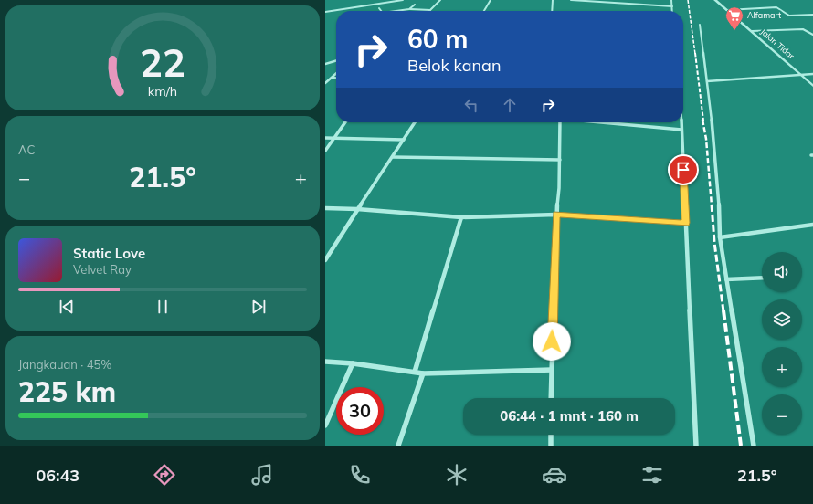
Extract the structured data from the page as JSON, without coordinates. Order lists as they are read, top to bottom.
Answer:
{
  "streets": {
    "street": ["Jalan Tidar"]
  },
  "places": {
    "supermarket": ["Alfamart"]
  },
  "page": {
    "turn": ["60 m", "Belok kanan"],
    "tile": [
      "AC",
      ["Jangkauan · 45%", "225 km"]
    ],
    "heat": ["−", "21.5°", "+"],
    "song": ["Static Love", "Velvet Ray"],
    "map_buttons": ["+", "−"],
    "limit": "30",
    "trip": "06:44 · 1 mnt · 160 m",
    "tabs": ["06:43", "21.5°"],
    "gauge": ["22", "km/h"]
  }
}
